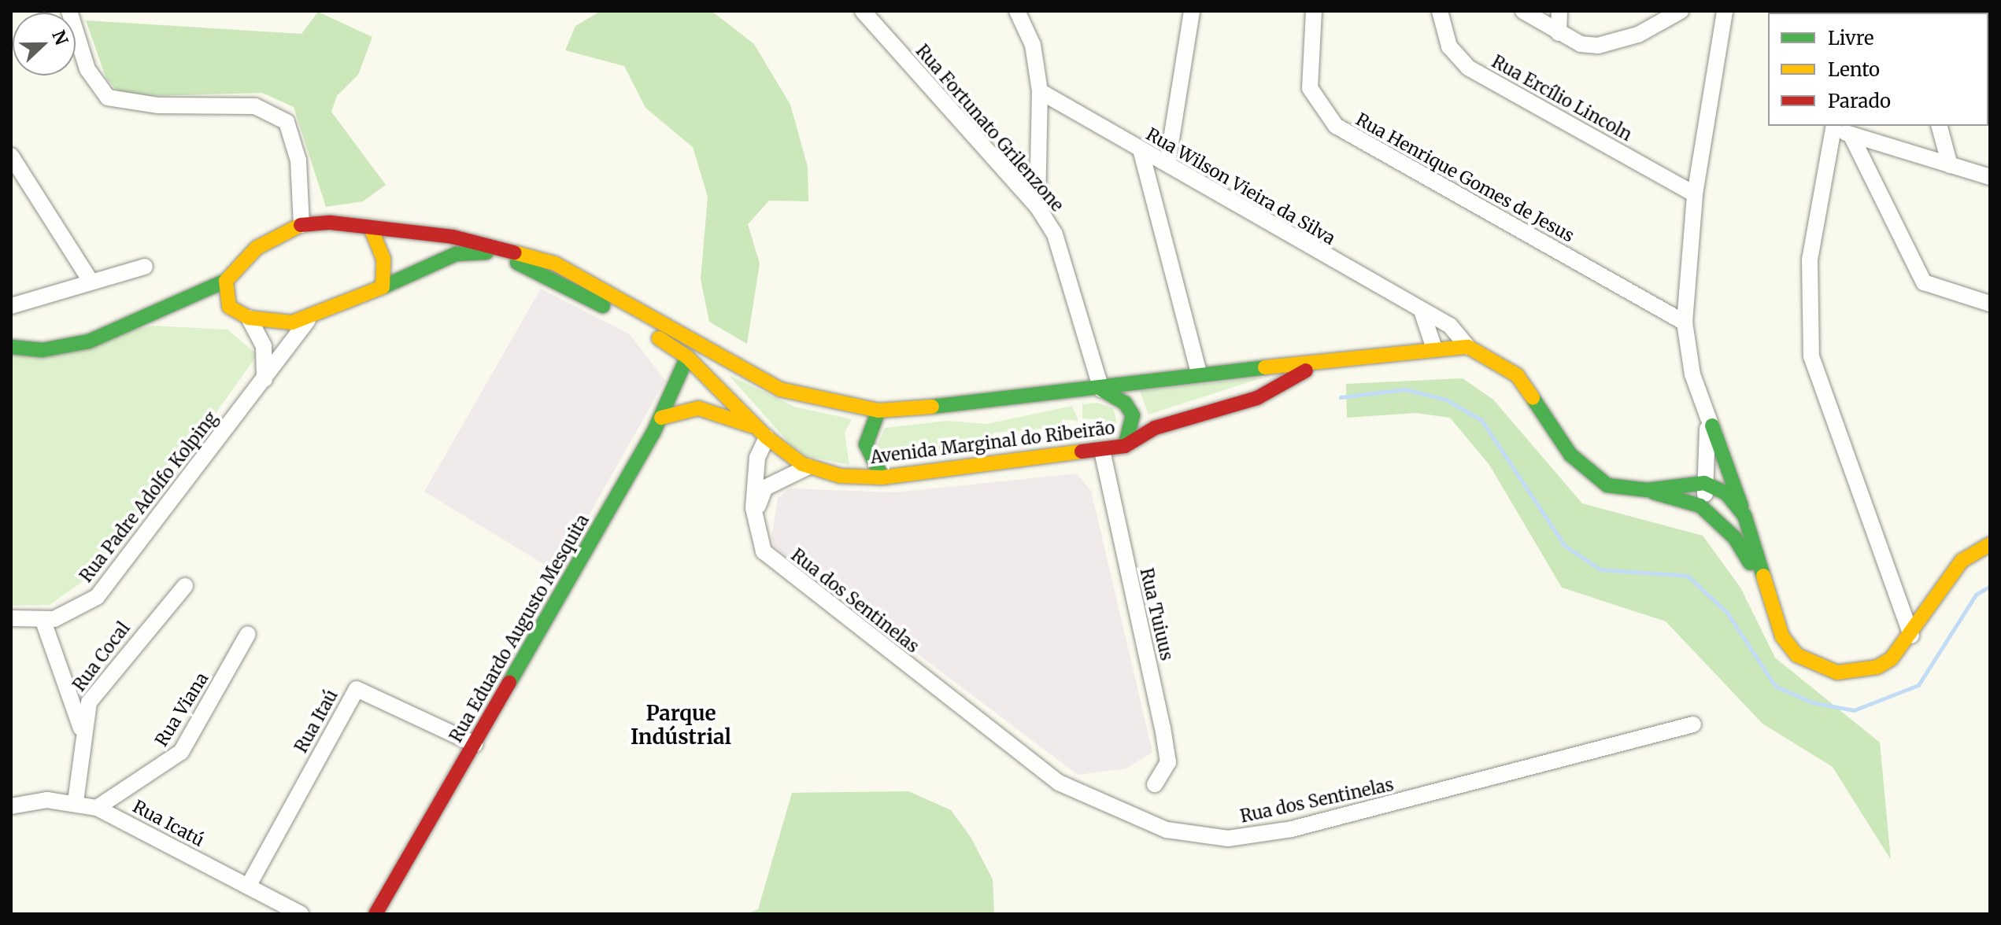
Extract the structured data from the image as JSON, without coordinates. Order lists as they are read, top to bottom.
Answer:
{
  "streets": {
    "main road": ["Avenida Marginal do Ribeirão", "Rua Eduardo Augusto Mesquita"],
    "street": [
      "Rua Ercílio Lincoln",
      "Rua Fortunato Grilenzone",
      "Rua Henrique Gomes de Jesus",
      "Rua Wilson Vieira da Silva",
      "Rua Padre Adolfo Kolping",
      "Rua dos Sentinelas",
      "Rua Tuiuus",
      "Rua Cocal",
      "Rua Viana",
      "Rua Itaú",
      "Rua Icatú"
    ]
  },
  "crossings": [
    ["Rua Fortunato Grilenzone", "Avenida Marginal do Ribeirão"],
    ["Rua Wilson Vieira da Silva", "Avenida Marginal do Ribeirão"],
    ["Avenida Marginal do Ribeirão", "Rua Padre Adolfo Kolping"],
    ["Avenida Marginal do Ribeirão", "Rua dos Sentinelas"],
    ["Avenida Marginal do Ribeirão", "Rua Tuiuus"],
    ["Avenida Marginal do Ribeirão", "Rua Eduardo Augusto Mesquita"],
    ["Rua Eduardo Augusto Mesquita", "Rua Itaú"],
    ["Rua Cocal", "Rua Icatú"],
    ["Rua Viana", "Rua Icatú"],
    ["Rua Itaú", "Rua Icatú"]
  ],
  "districts": ["Parque Indústrial"],
  "legend": ["Livre", "Lento", "Parado"],
  "north": "right"
}
